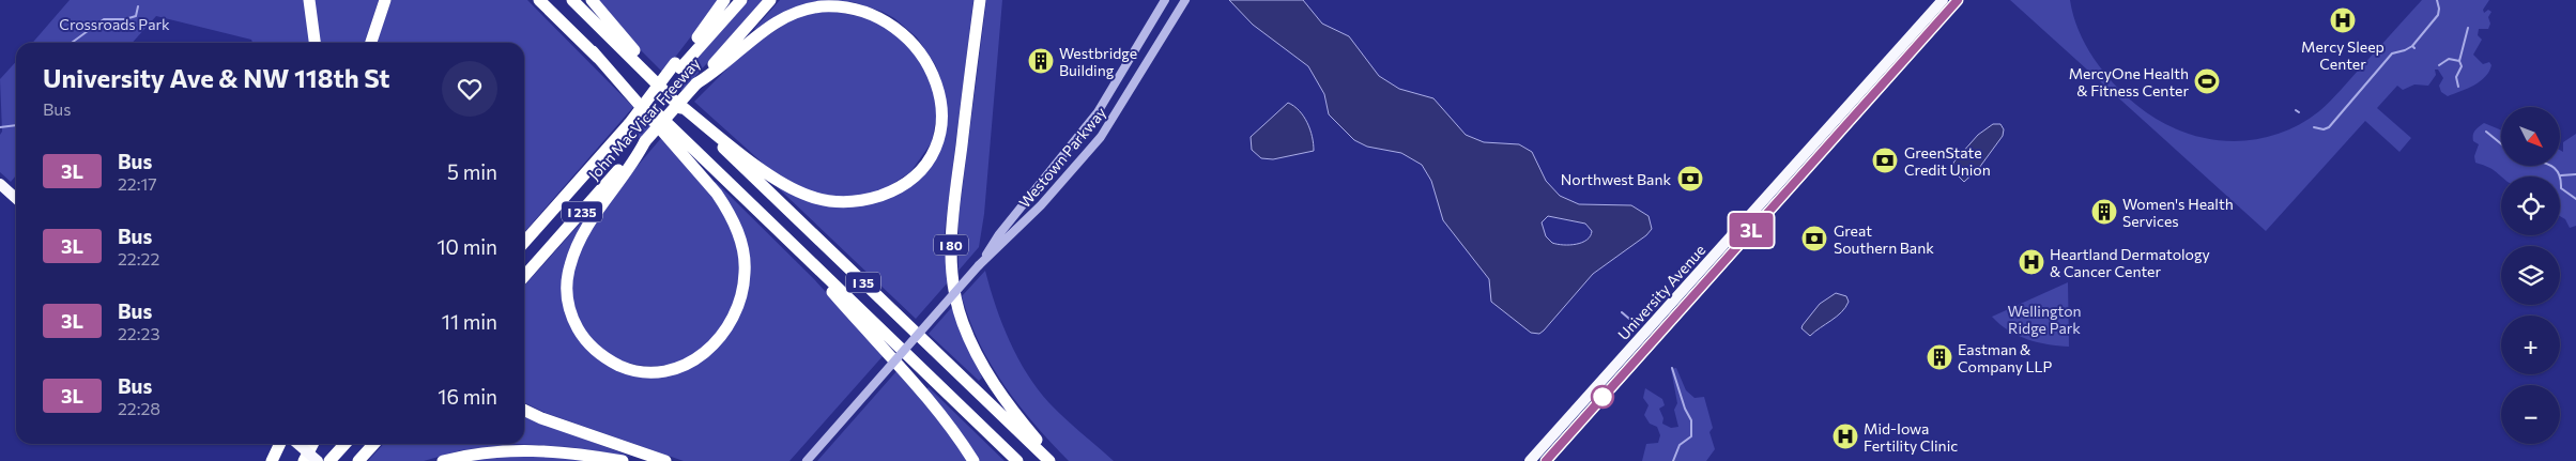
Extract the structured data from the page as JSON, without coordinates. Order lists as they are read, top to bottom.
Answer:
{
  "streets": {
    "highway": [
      "John MacVicar Freeway",
      "I 235",
      "I 80",
      "I 35"
    ],
    "main road": ["University Avenue"],
    "street": ["Westown Parkway"]
  },
  "parks": ["Crossroads Park", "Wellington Ridge Park"],
  "places": {
    "hospital": ["Mercy Sleep Center", "Heartland Dermatology & Cancer Center", "Mid-Iowa Fertility Clinic"],
    "building": ["Westbridge Building", "Women's Health Services", "Eastman & Company LLP"],
    "sports": ["MercyOne Health & Fitness Center"],
    "bank": ["GreenState Credit Union", "Northwest Bank", "Great Southern Bank"]
  },
  "lines": ["bus line 3L"],
  "north": "bottom right",
  "page": {
    "on_map": "3L",
    "heading": ["University Ave & NW 118th St", "Bus"],
    "map_buttons": ["+", "−"],
    "list": [
      {
        "mark": "3L",
        "name": "Bus",
        "note": "22:17",
        "value": "5 min"
      },
      {
        "mark": "3L",
        "name": "Bus",
        "note": "22:22",
        "value": "10 min"
      },
      {
        "mark": "3L",
        "name": "Bus",
        "note": "22:23",
        "value": "11 min"
      },
      {
        "mark": "3L",
        "name": "Bus",
        "note": "22:28",
        "value": "16 min"
      }
    ]
  }
}
